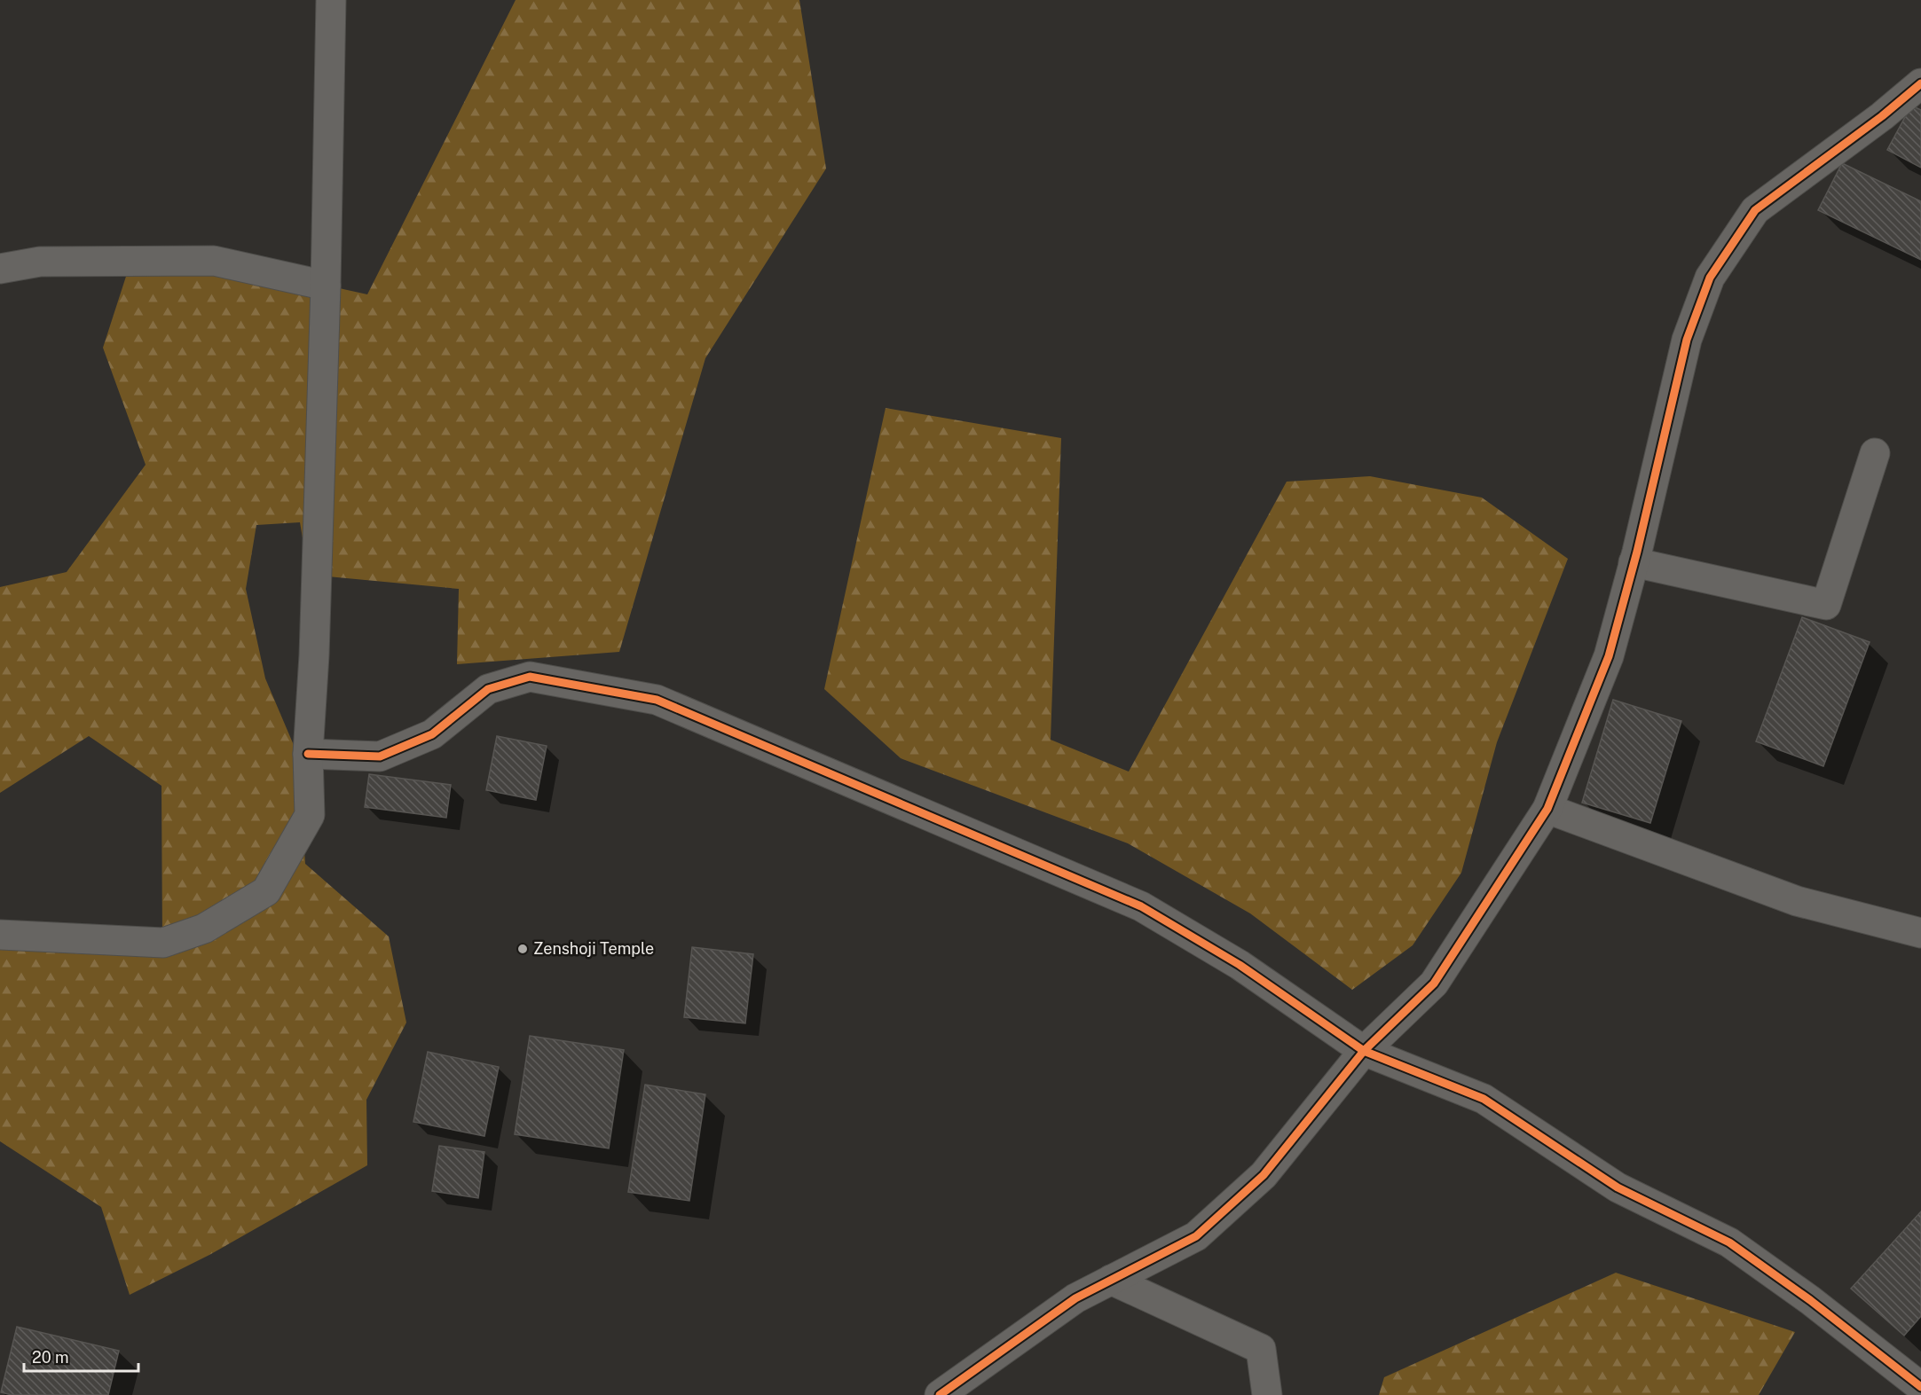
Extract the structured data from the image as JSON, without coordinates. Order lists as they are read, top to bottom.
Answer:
{
  "places": ["Zenshoji Temple"],
  "scale_bar": "20 m"
}
